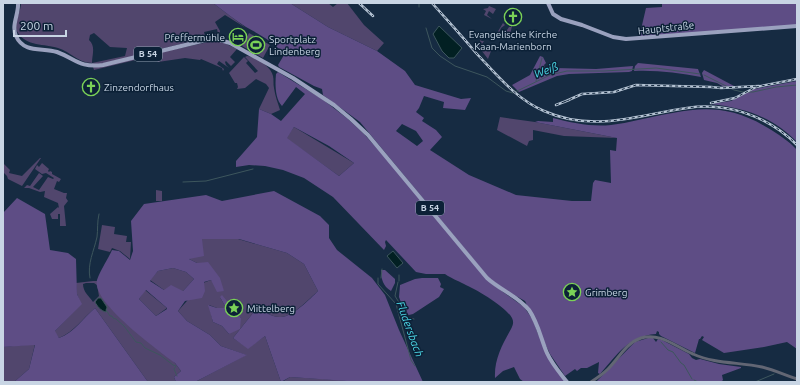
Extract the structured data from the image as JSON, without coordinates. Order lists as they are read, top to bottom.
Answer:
{
  "streets": {
    "main road": ["Hauptstraße", "B 54"]
  },
  "water": ["Weiß", "Fludersbach"],
  "places": {
    "church": ["Evangelische Kirche Kaan-Marienborn", "Zinzendorfhaus"],
    "hotel": ["Pfeffermühle"],
    "sports": ["Sportplatz Lindenberg"],
    "place": ["Grimberg", "Mittelberg"]
  },
  "scale_bar": "200 m"
}
